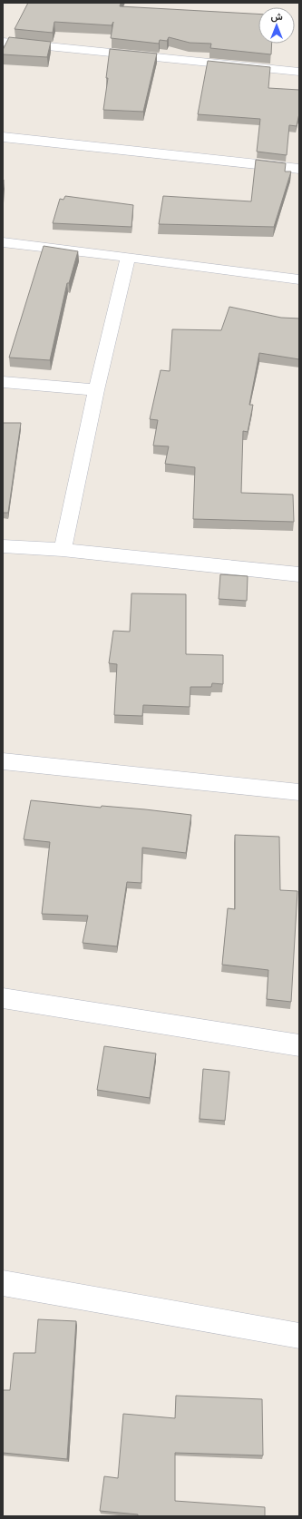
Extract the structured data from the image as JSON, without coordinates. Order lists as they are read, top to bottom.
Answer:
{
  "north": "top"
}
